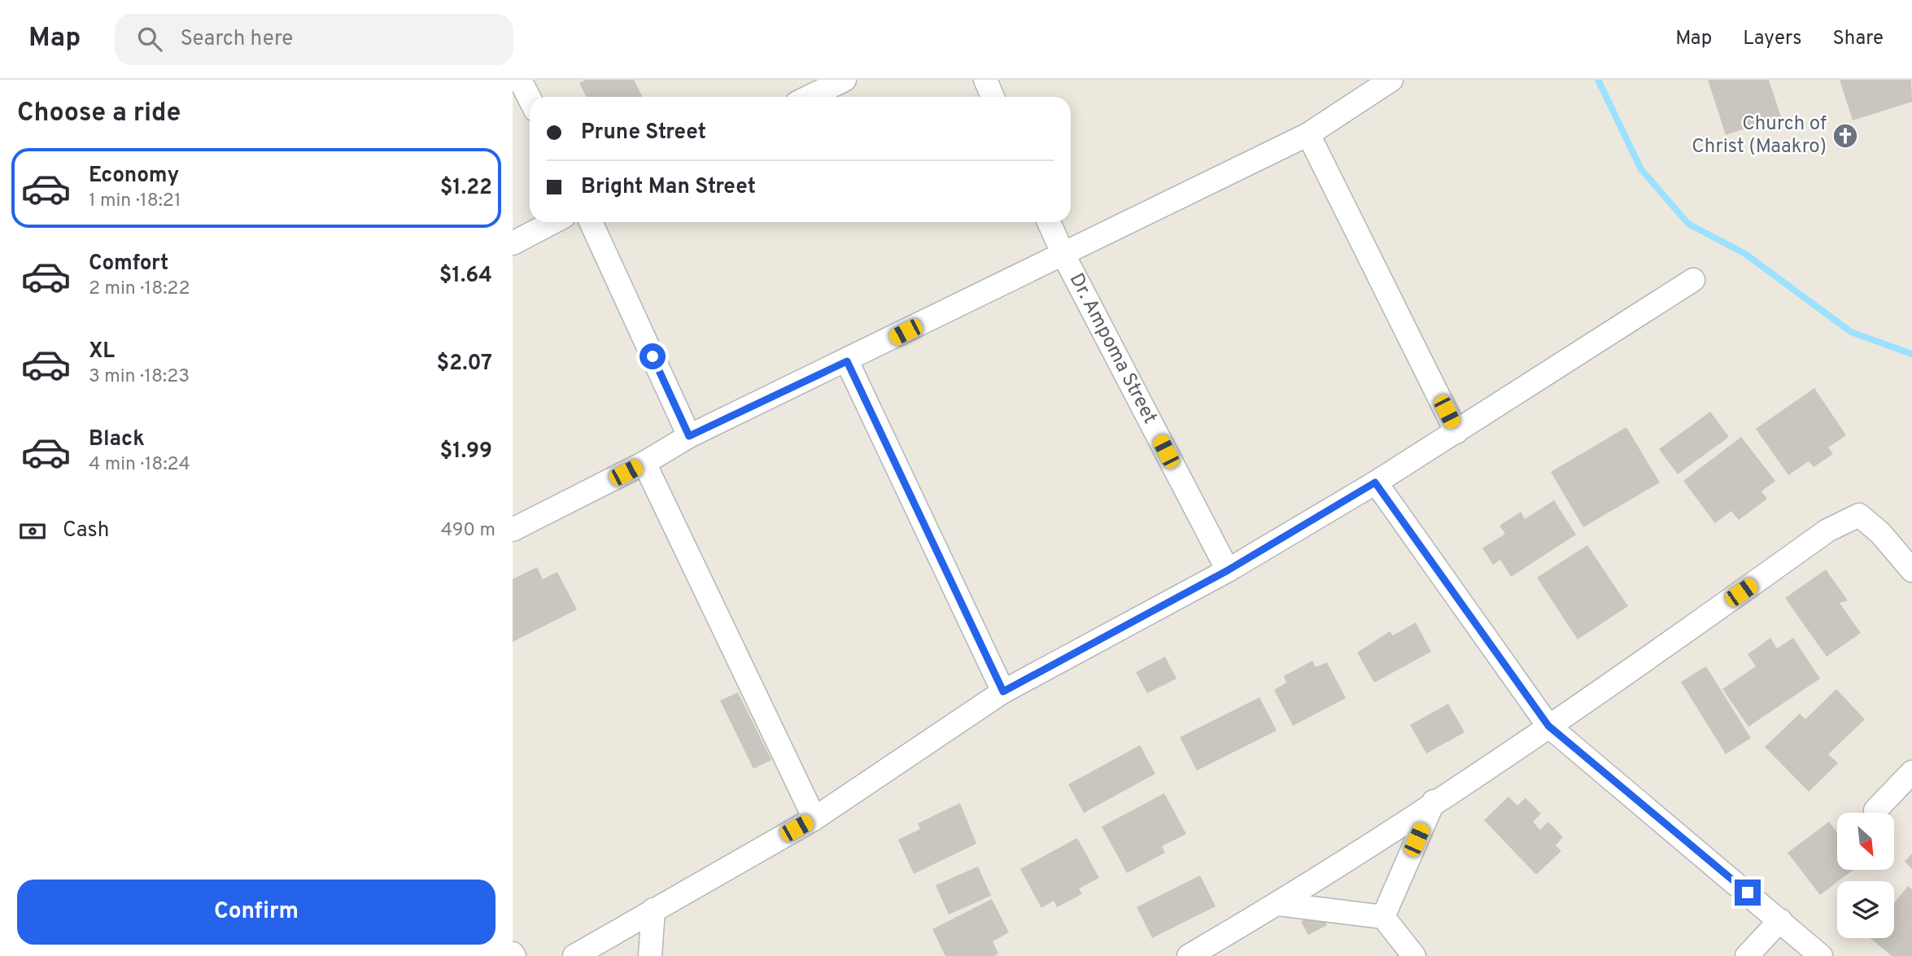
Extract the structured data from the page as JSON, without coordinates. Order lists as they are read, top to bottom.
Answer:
{
  "streets": {
    "street": ["Dr. Ampoma Street"]
  },
  "places": {
    "church": ["Church of Christ (Maakro)"]
  },
  "north": "bottom right",
  "page": {
    "header": "Map",
    "search": "Search here",
    "nav": ["Map", "Layers", "Share"],
    "heading": "Choose a ride",
    "banner": ["Prune Street", "Bright Man Street"],
    "list": [
      {
        "name": "Economy",
        "note": "1 min · 18:21",
        "value": "$1.22"
      },
      {
        "name": "Comfort",
        "note": "2 min · 18:22",
        "value": "$1.64"
      },
      {
        "name": "XL",
        "note": "3 min · 18:23",
        "value": "$2.07"
      },
      {
        "name": "Black",
        "note": "4 min · 18:24",
        "value": "$1.99"
      }
    ],
    "pay": ["Cash", "490 m"],
    "buttons": "Confirm"
  }
}
